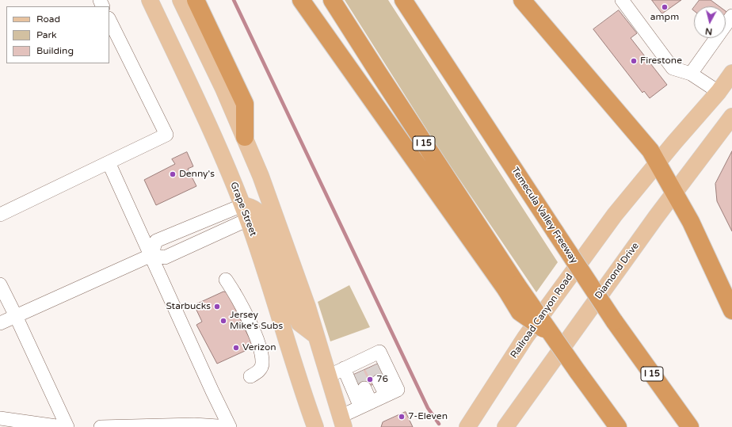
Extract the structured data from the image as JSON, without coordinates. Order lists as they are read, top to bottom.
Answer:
{
  "streets": {
    "highway": ["I 15", "Temecula Valley Freeway"],
    "main road": ["Grape Street", "Diamond Drive", "Railroad Canyon Road"]
  },
  "places": [
    "ampm",
    "Firestone",
    "Denny's",
    "Starbucks",
    "Jersey Mike's Subs",
    "Verizon",
    "76",
    "7-Eleven"
  ],
  "legend": ["Road", "Park", "Building"],
  "north": "bottom"
}
